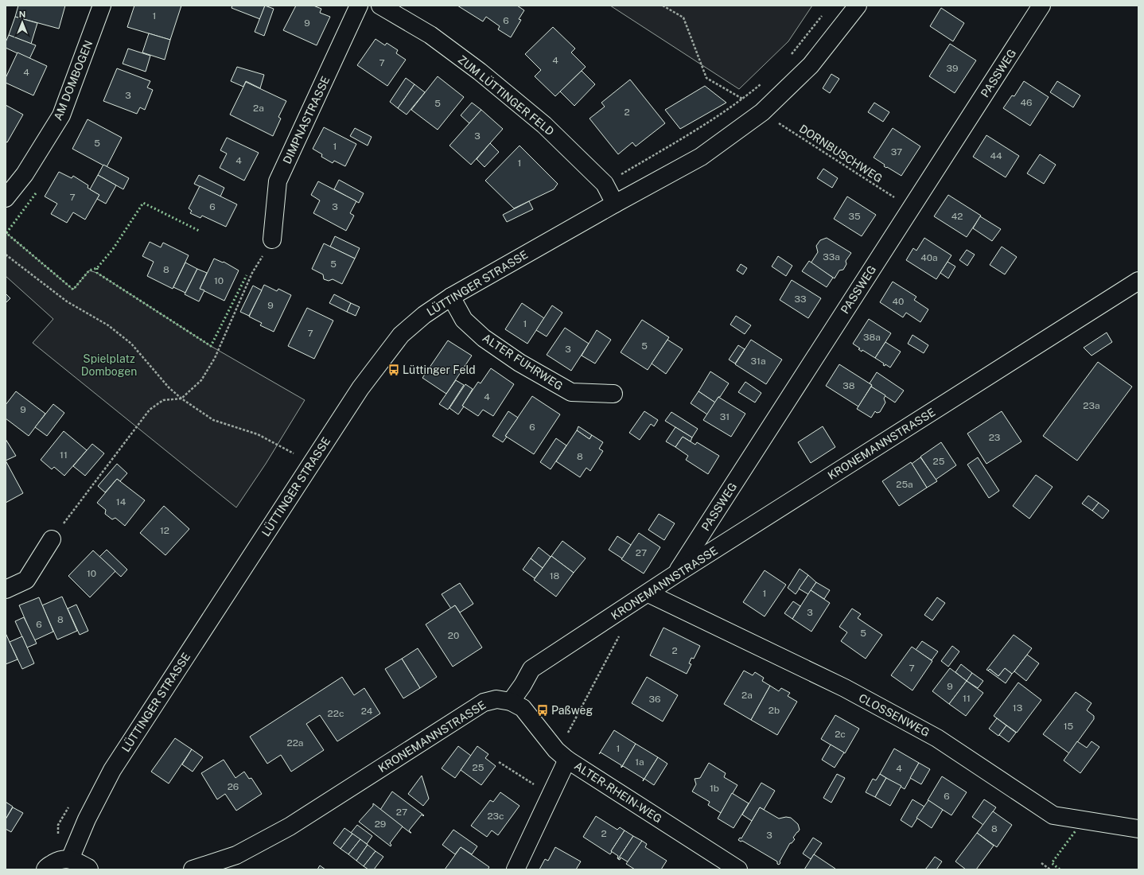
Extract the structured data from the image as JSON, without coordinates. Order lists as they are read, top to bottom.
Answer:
{
  "streets": {
    "street": [
      "PASSWEG",
      "AM DOMBOGEN",
      "ZUM LÜTTINGER FELD",
      "DIMPNASTRASSE",
      "LÜTTINGER STRASSE",
      "ALTER FUHRWEG",
      "KRONEMANNSTRASSE",
      "CLOSSENWEG",
      "ALTER-RHEIN-WEG"
    ],
    "path": ["DORNBUSCHWEG"]
  },
  "crossings": [
    ["PASSWEG", "DORNBUSCHWEG"],
    ["PASSWEG", "KRONEMANNSTRASSE"],
    ["ZUM LÜTTINGER FELD", "LÜTTINGER STRASSE"],
    ["DORNBUSCHWEG", "LÜTTINGER STRASSE"],
    ["LÜTTINGER STRASSE", "ALTER FUHRWEG"],
    ["KRONEMANNSTRASSE", "CLOSSENWEG"],
    ["KRONEMANNSTRASSE", "ALTER-RHEIN-WEG"]
  ],
  "parks": ["Spielplatz Dombogen"],
  "places": {
    "bus stop": ["Lüttinger Feld", "Paßweg"]
  },
  "house_numbers": [
    "1",
    "6",
    "9",
    "4",
    "7",
    "39",
    "4",
    "3",
    "46",
    "5",
    "2a",
    "2",
    "3",
    "5",
    "1",
    "37",
    "44",
    "4",
    "1",
    "7",
    "6",
    "3",
    "35",
    "42",
    "33a",
    "40a",
    "5",
    "8",
    "10",
    "33",
    "40",
    "9",
    "1",
    "7",
    "38a",
    "5",
    "3",
    "31a",
    "38",
    "4",
    "23a",
    "9",
    "31",
    "6",
    "23",
    "11",
    "8",
    "25",
    "25a",
    "14",
    "12",
    "27",
    "10",
    "18",
    "1",
    "3",
    "8",
    "6",
    "5",
    "20",
    "2",
    "7",
    "9",
    "2a",
    "11",
    "36",
    "13",
    "2b",
    "24",
    "22c",
    "15",
    "2c",
    "22a",
    "1",
    "1a",
    "25",
    "4",
    "26",
    "1b",
    "6",
    "27",
    "23c",
    "29",
    "8",
    "2",
    "3"
  ],
  "north": "top"
}
